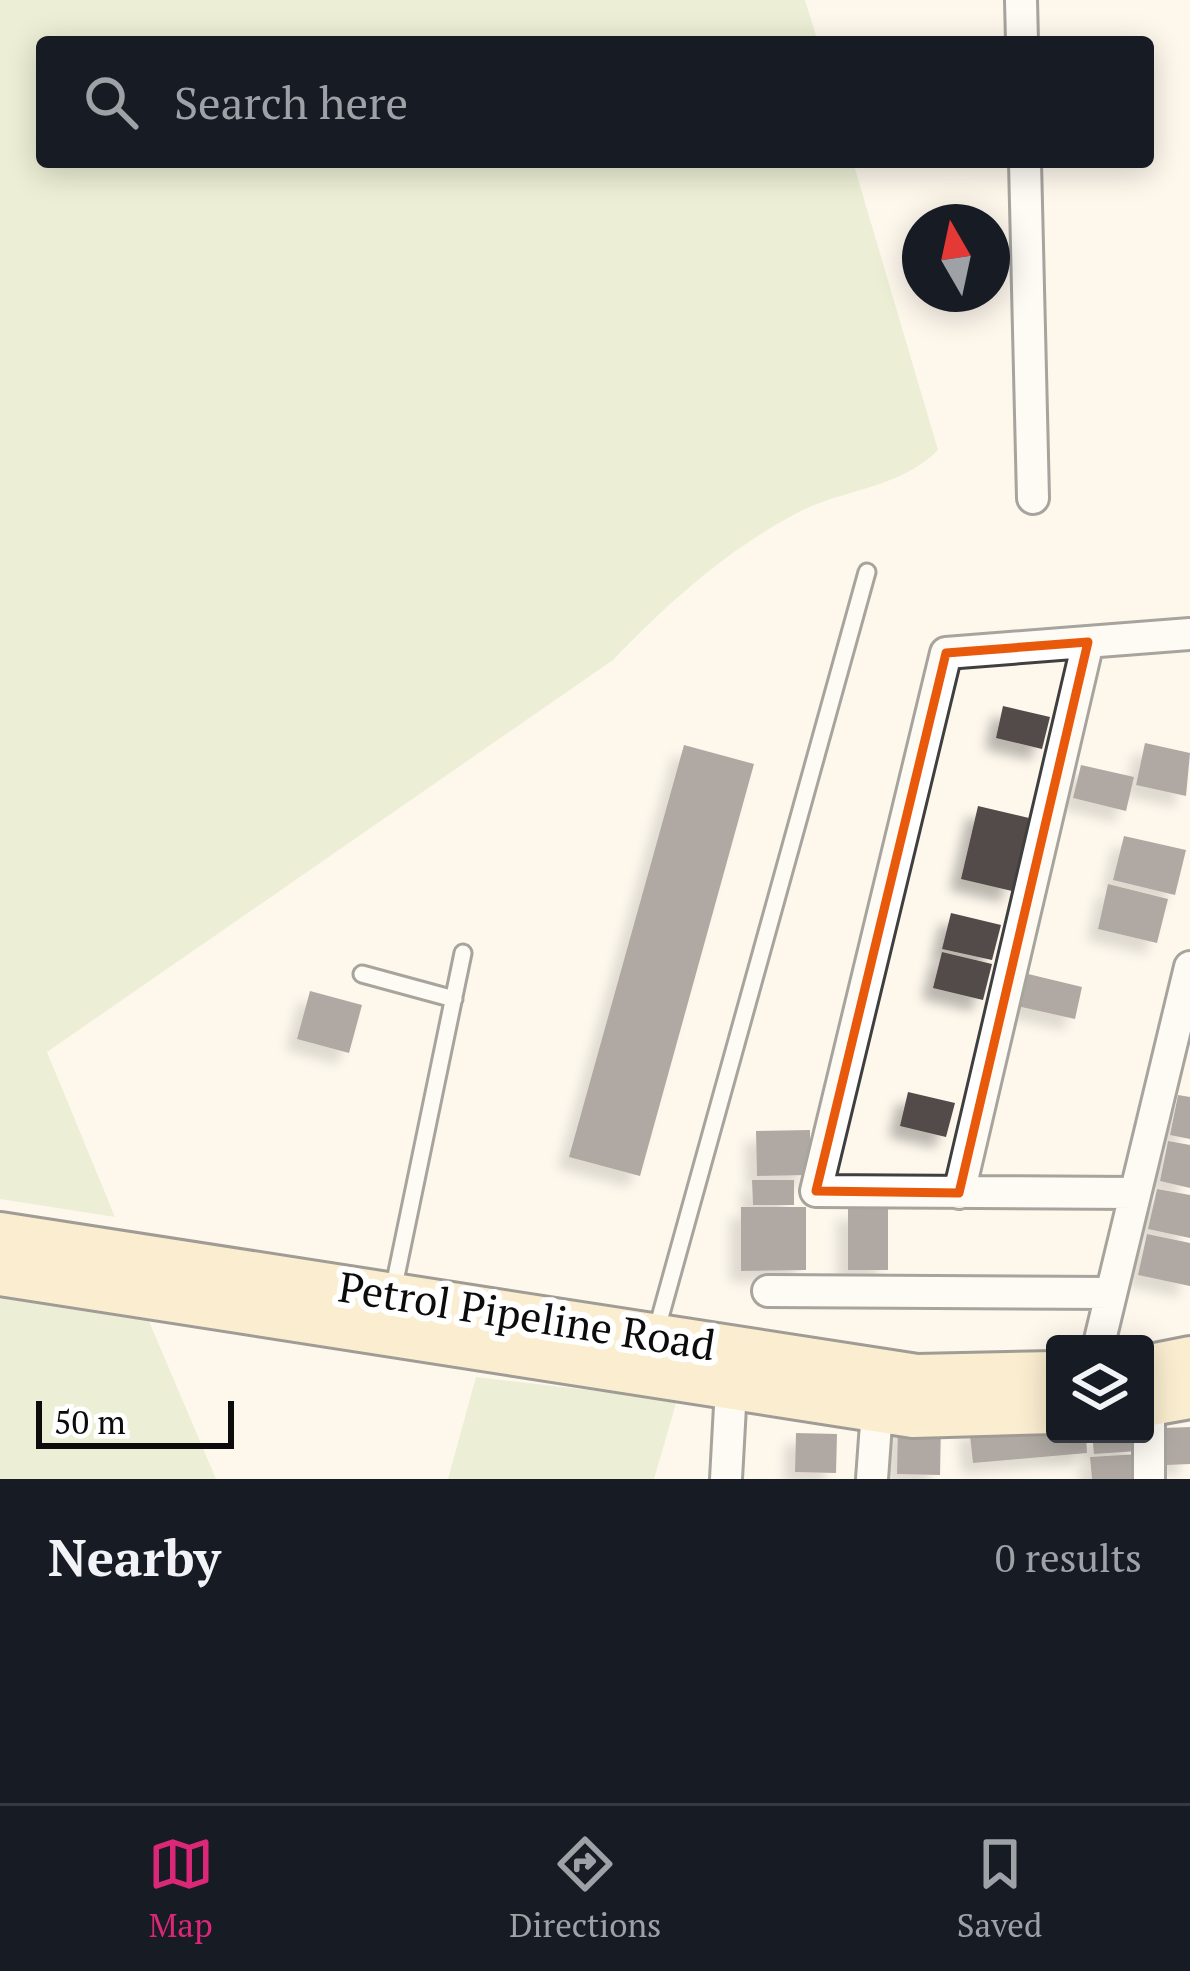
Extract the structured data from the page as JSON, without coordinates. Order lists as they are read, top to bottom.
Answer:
{
  "streets": {
    "main road": ["Petrol Pipeline Road"]
  },
  "scale_bar": "50 m",
  "north": "top",
  "page": {
    "search": "Search here",
    "scale": "50 m",
    "heading": ["Nearby", "0 results"],
    "nav": ["Map", "Directions", "Saved"]
  }
}
